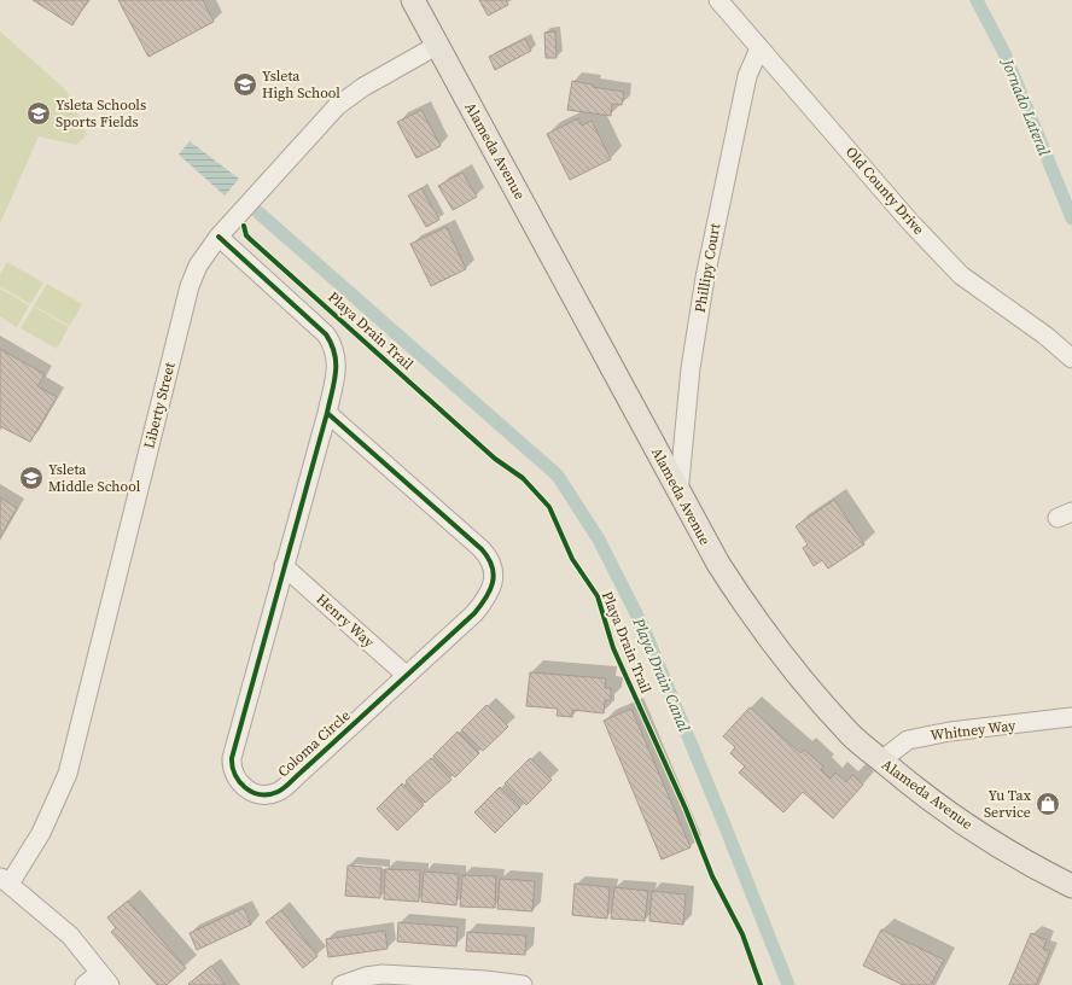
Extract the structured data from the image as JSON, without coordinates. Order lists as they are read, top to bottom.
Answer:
{
  "streets": {
    "main road": ["Alameda Avenue"],
    "street": [
      "Old County Drive",
      "Phillipy Court",
      "Liberty Street",
      "Henry Way",
      "Whitney Way",
      "Coloma Circle"
    ],
    "cycle path": ["Playa Drain Trail"]
  },
  "crossings": [
    ["Alameda Avenue", "Phillipy Court"],
    ["Alameda Avenue", "Liberty Street"],
    ["Alameda Avenue", "Whitney Way"],
    ["Old County Drive", "Phillipy Court"],
    ["Liberty Street", "Coloma Circle"],
    ["Henry Way", "Coloma Circle"]
  ],
  "water": ["Jornado Lateral", "Playa Drain Canal"],
  "places": {
    "school or university": ["Ysleta High School", "Ysleta Schools Sports Fields", "Ysleta Middle School"],
    "shop": ["Yu Tax Service"]
  }
}
